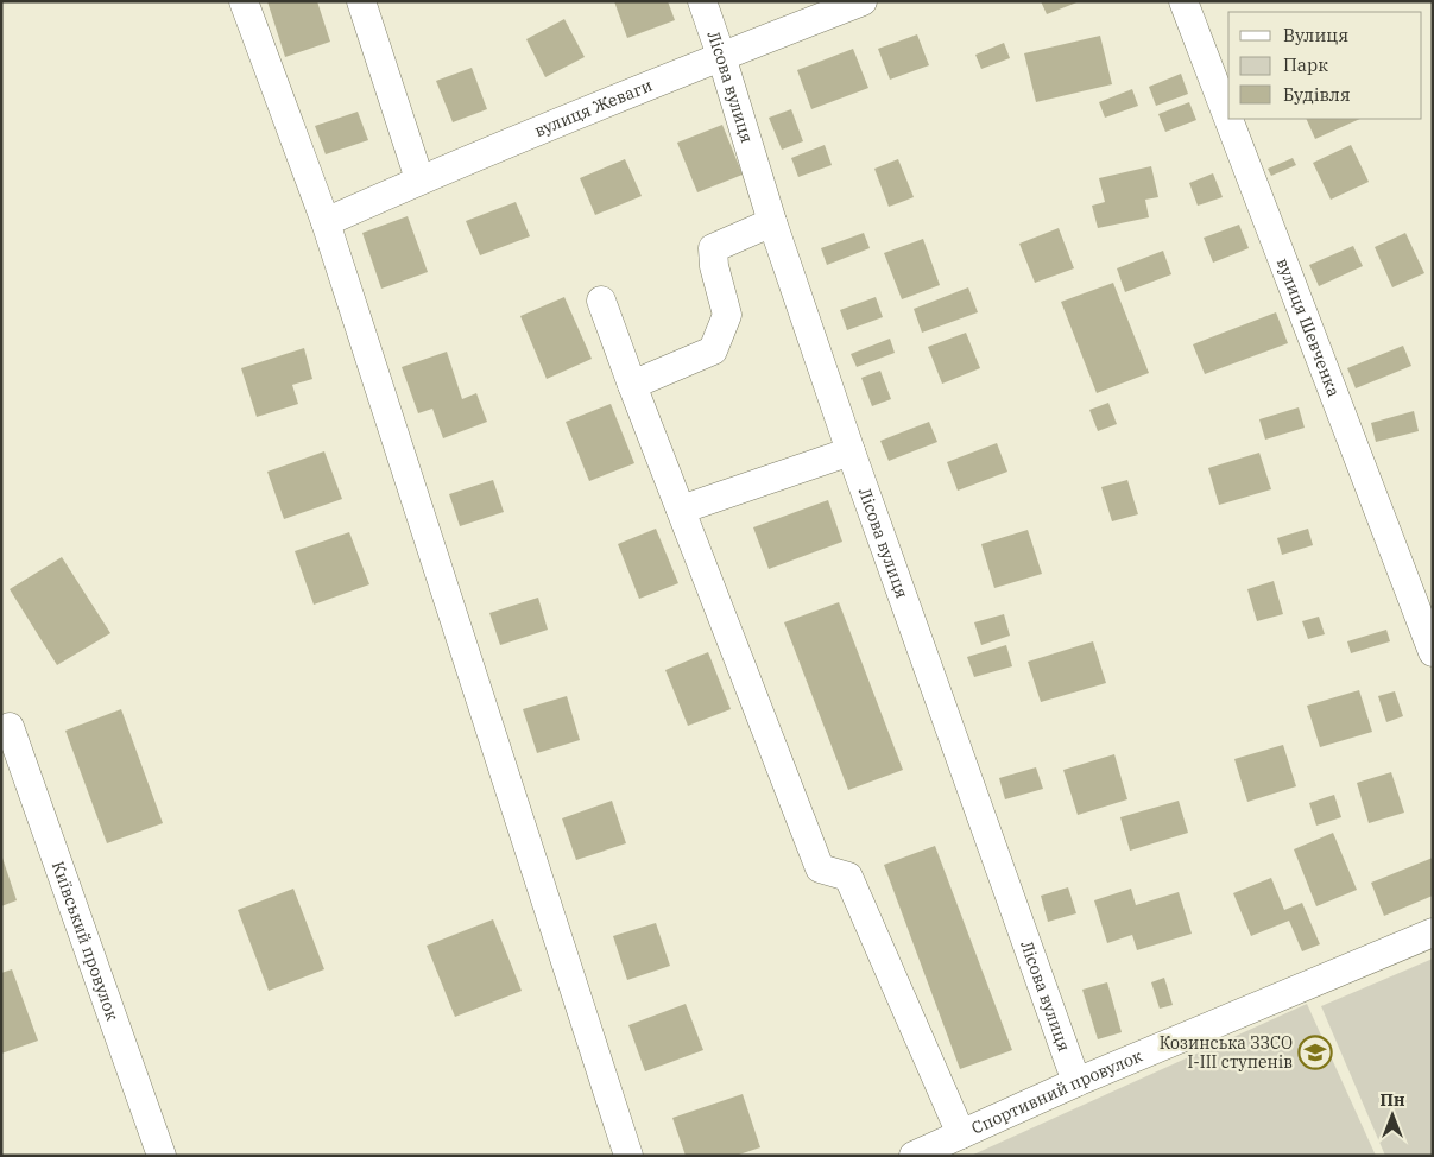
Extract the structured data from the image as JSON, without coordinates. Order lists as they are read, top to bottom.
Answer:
{
  "streets": {
    "street": [
      "Лісова вулиця",
      "вулиця Жеваги",
      "вулиця Шевченка",
      "Київський провулок",
      "Спортивний провулок"
    ]
  },
  "crossings": [
    ["Лісова вулиця", "вулиця Жеваги"],
    ["Лісова вулиця", "Спортивний провулок"]
  ],
  "places": {
    "school or university": ["Козинська ЗЗСО І-ІІІ ступенів"]
  },
  "legend": ["Вулиця", "Парк", "Будівля"],
  "north": "top"
}
